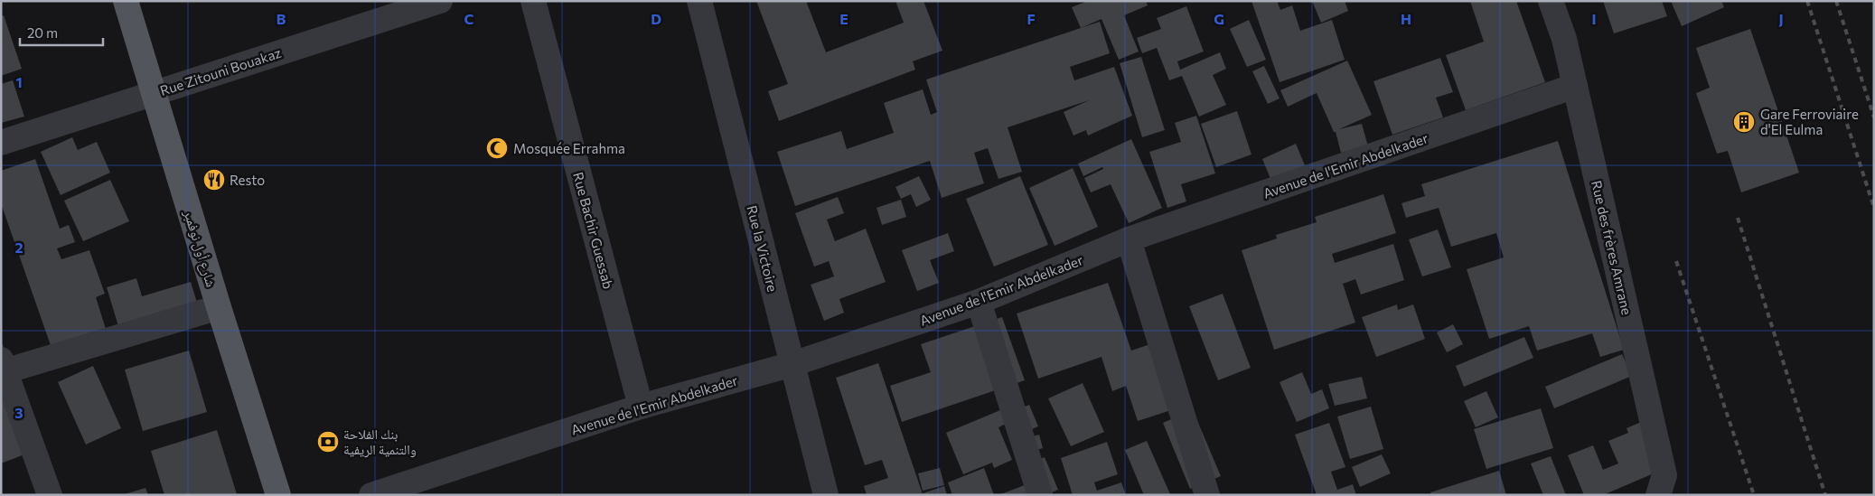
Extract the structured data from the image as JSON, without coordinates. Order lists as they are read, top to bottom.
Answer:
{
  "streets": {
    "main road": ["شارع أول نوفمبر"],
    "street": [
      "Rue Zitouni Bouakaz",
      "Avenue de l'Emir Abdelkader",
      "Rue Bachir Guessab",
      "Rue des frères Amrane",
      "Rue la Victoire"
    ]
  },
  "crossings": [
    ["Rue Zitouni Bouakaz", "شارع أول نوفمبر"],
    ["Avenue de l'Emir Abdelkader", "Rue Bachir Guessab"],
    ["Avenue de l'Emir Abdelkader", "Rue des frères Amrane"],
    ["Avenue de l'Emir Abdelkader", "Rue la Victoire"]
  ],
  "places": {
    "building": ["Gare Ferroviaire d'El Eulma"],
    "mosque": ["Mosquée Errahma"],
    "restaurant": ["Resto"],
    "bank": ["بنك الفلاحة والتنمية الريفية"]
  },
  "scale_bar": "20 m",
  "grid": {
    "columns": [
      "B",
      "C",
      "D",
      "E",
      "F",
      "G",
      "H",
      "I",
      "J"
    ],
    "rows": ["1", "2", "3"]
  }
}
